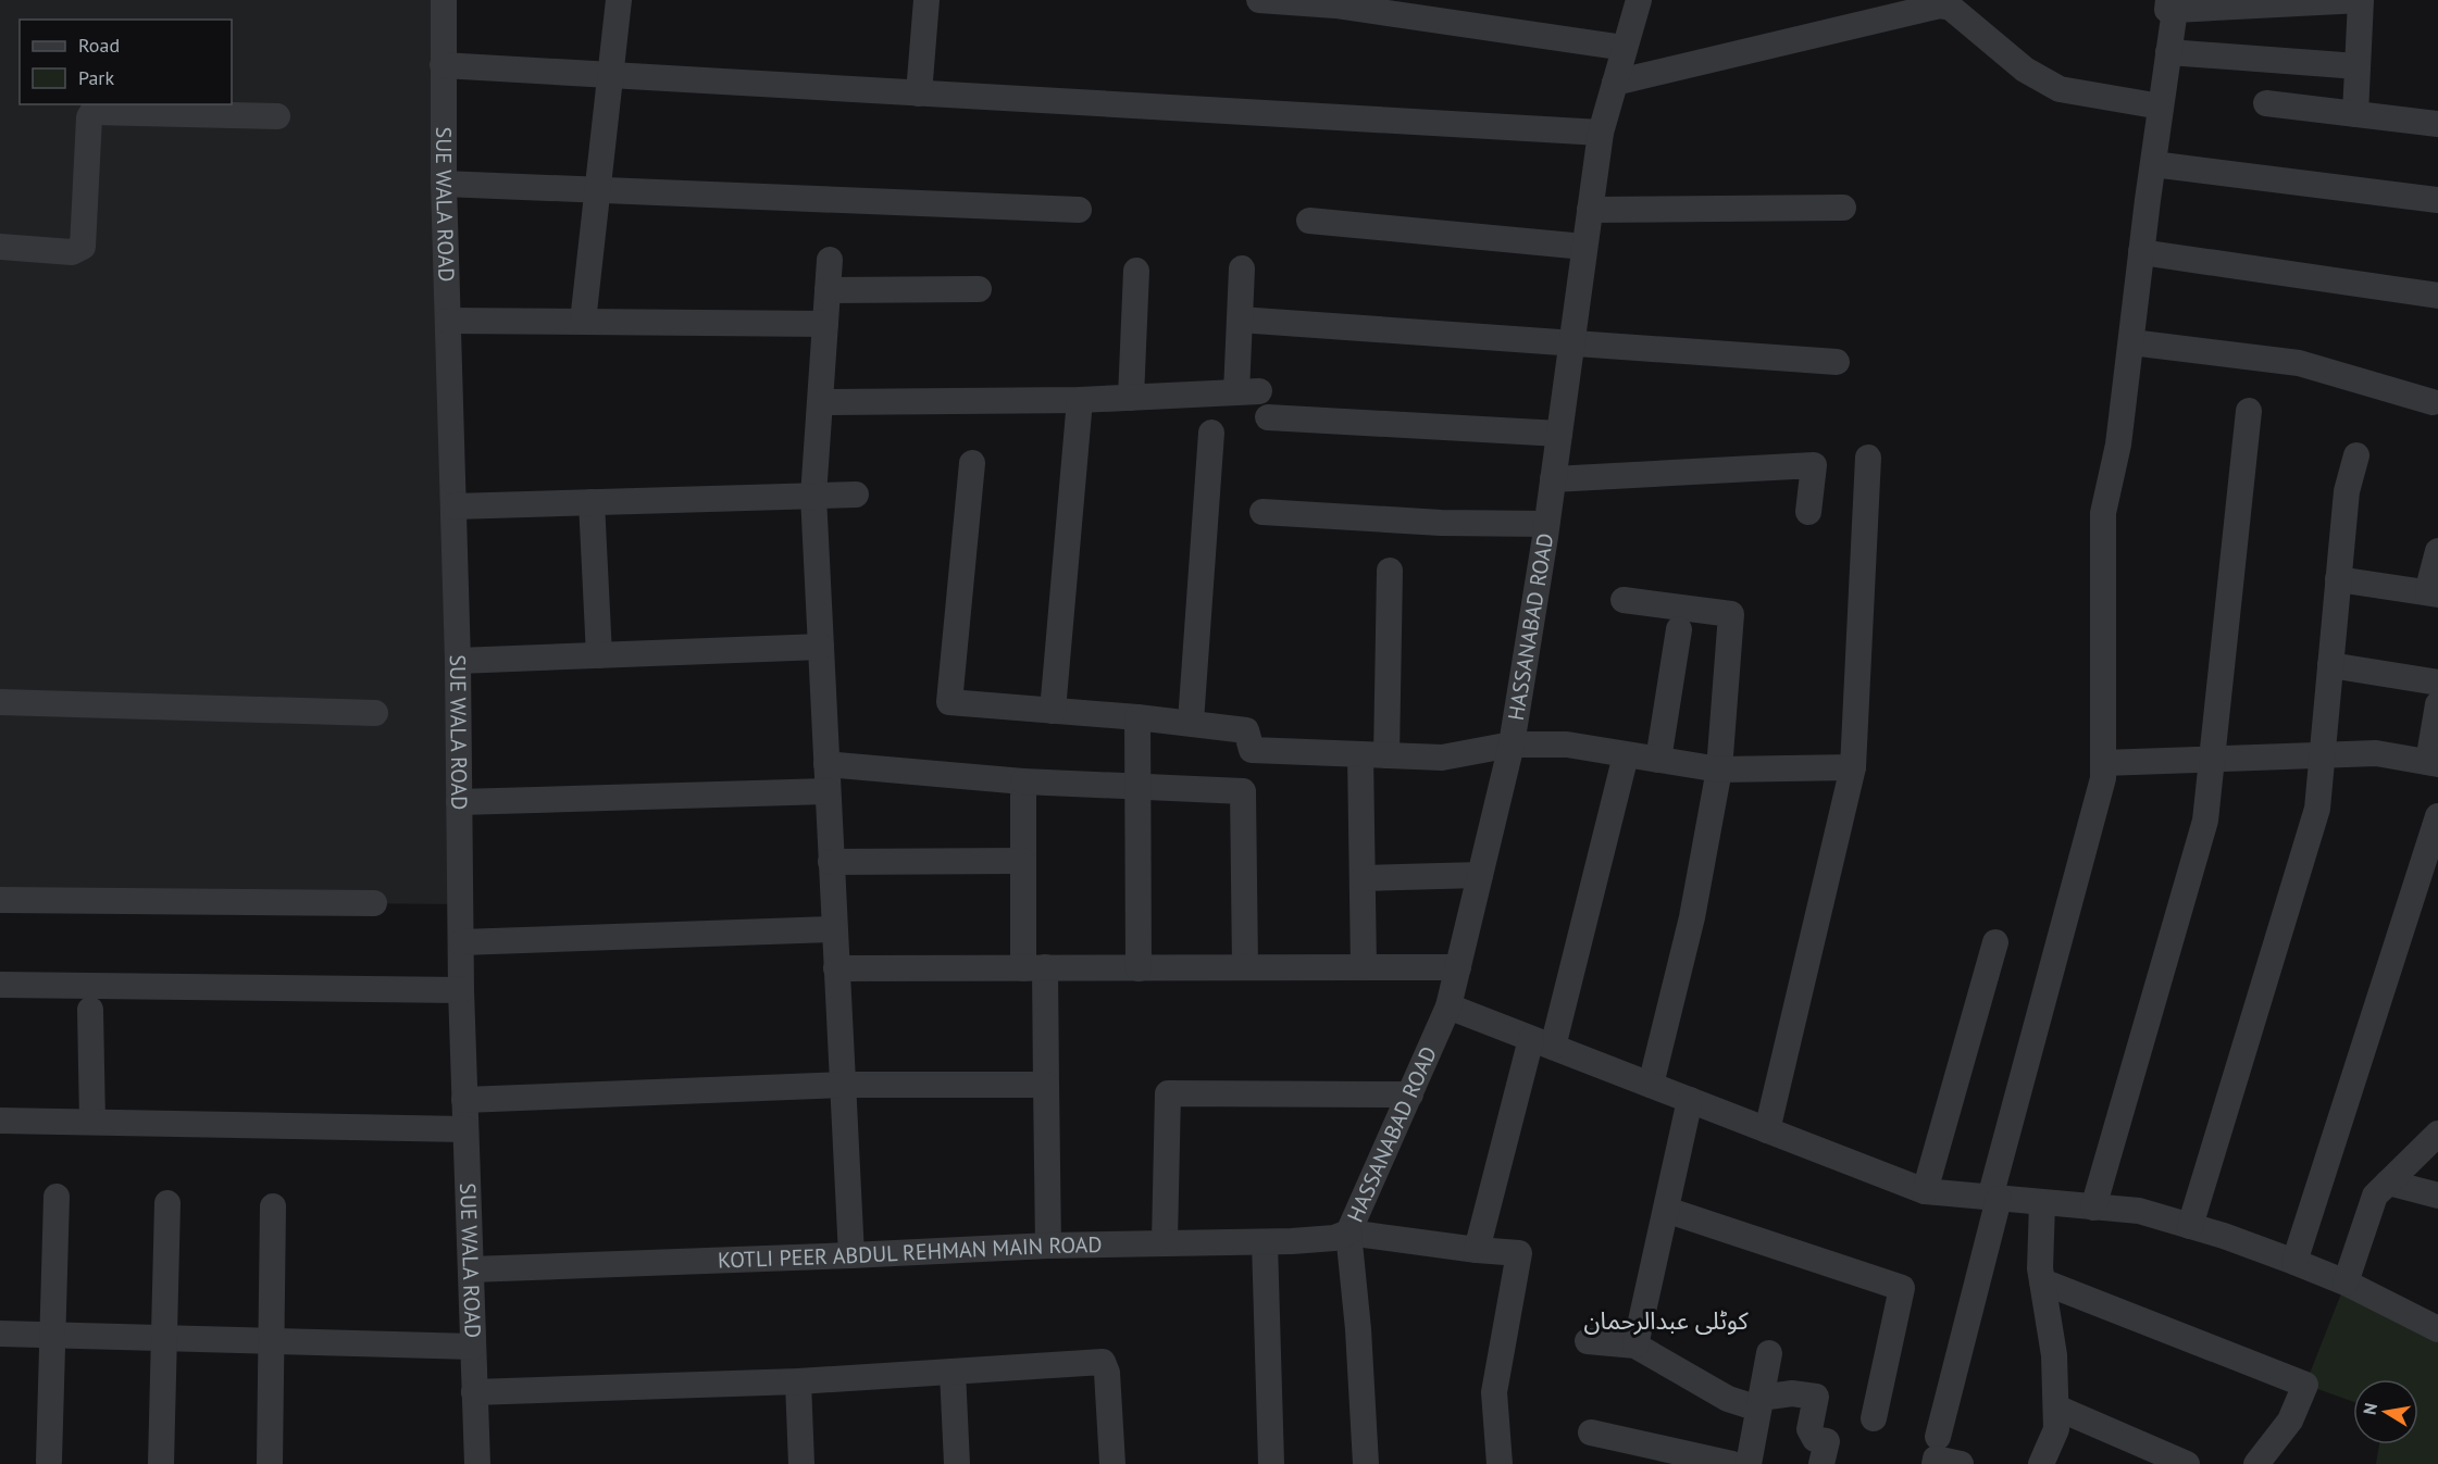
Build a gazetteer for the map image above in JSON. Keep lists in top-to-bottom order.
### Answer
{
  "streets": {
    "street": ["SUE WALA ROAD", "HASSANABAD ROAD", "KOTLI PEER ABDUL REHMAN MAIN ROAD"]
  },
  "crossings": [
    ["SUE WALA ROAD", "KOTLI PEER ABDUL REHMAN MAIN ROAD"],
    ["HASSANABAD ROAD", "KOTLI PEER ABDUL REHMAN MAIN ROAD"]
  ],
  "districts": ["کوٹلی عبدالرحمان"],
  "legend": ["Road", "Park"],
  "north": "left"
}
